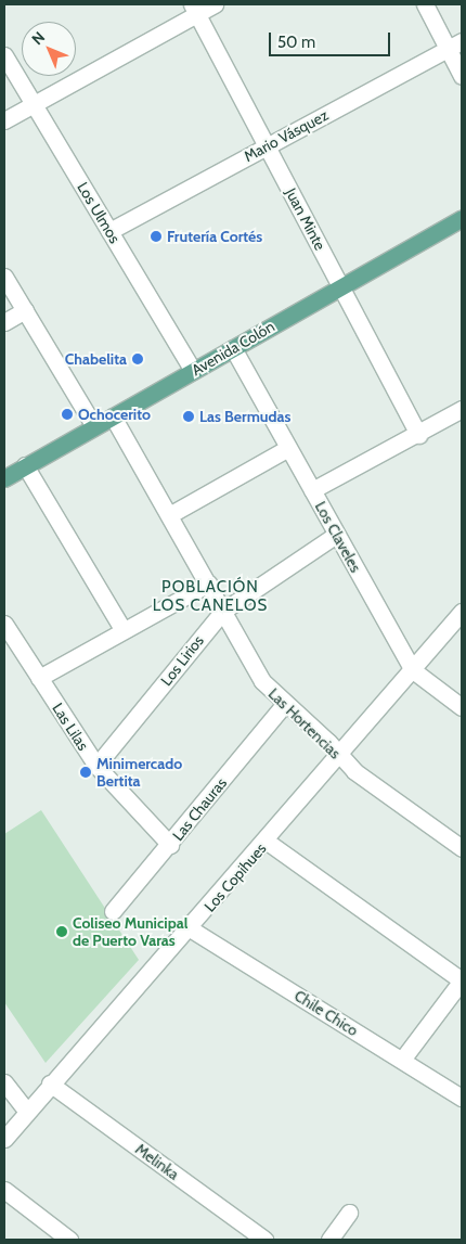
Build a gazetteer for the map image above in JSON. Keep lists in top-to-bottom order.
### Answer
{
  "streets": {
    "main road": ["Avenida Colón"],
    "street": [
      "Mario Vásquez",
      "Los Ulmos",
      "Juan Minte",
      "Los Claveles",
      "Los Lirios",
      "Las Hortencias",
      "Las Lilas",
      "Las Chauras",
      "Los Copihues",
      "Chile Chico",
      "Melinka"
    ]
  },
  "crossings": [
    ["Mario Vásquez", "Los Ulmos"],
    ["Mario Vásquez", "Juan Minte"],
    ["Los Ulmos", "Avenida Colón"],
    ["Juan Minte", "Avenida Colón"],
    ["Avenida Colón", "Los Claveles"],
    ["Avenida Colón", "Las Hortencias"],
    ["Los Claveles", "Los Lirios"],
    ["Los Claveles", "Los Copihues"],
    ["Los Lirios", "Las Hortencias"],
    ["Los Lirios", "Las Lilas"],
    ["Las Hortencias", "Las Chauras"],
    ["Las Hortencias", "Los Copihues"],
    ["Las Lilas", "Las Chauras"],
    ["Los Copihues", "Chile Chico"],
    ["Los Copihues", "Melinka"]
  ],
  "districts": ["POBLACIÓN LOS CANELOS"],
  "places": [
    "Frutería Cortés",
    "Chabelita",
    "Ochocerito",
    "Las Bermudas",
    "Minimercado Bertita",
    "Coliseo Municipal de Puerto Varas"
  ],
  "scale_bar": "50 m",
  "north": "top left"
}
